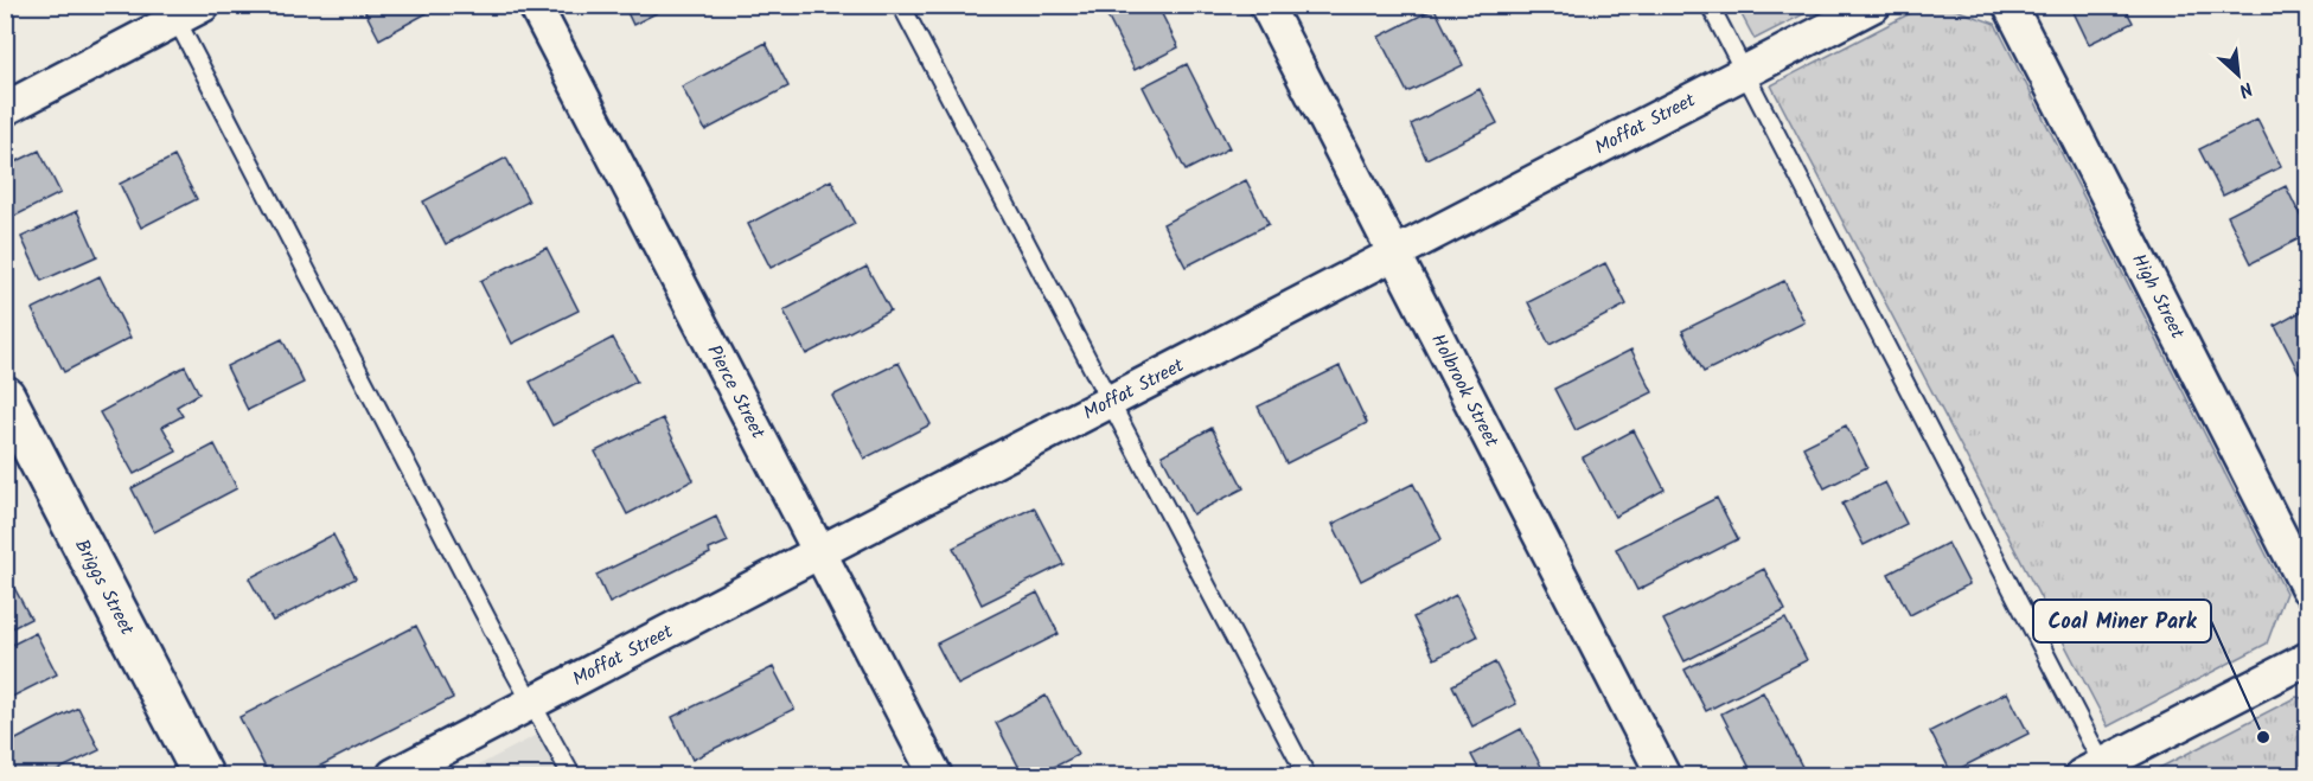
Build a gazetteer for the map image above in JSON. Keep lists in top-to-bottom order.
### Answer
{
  "streets": {
    "street": [
      "Moffat Street",
      "High Street",
      "Holbrook Street",
      "Pierce Street",
      "Briggs Street"
    ]
  },
  "crossings": [
    ["Moffat Street", "Holbrook Street"],
    ["Moffat Street", "Pierce Street"]
  ],
  "places": ["Coal Miner Park"],
  "north": "bottom right"
}
